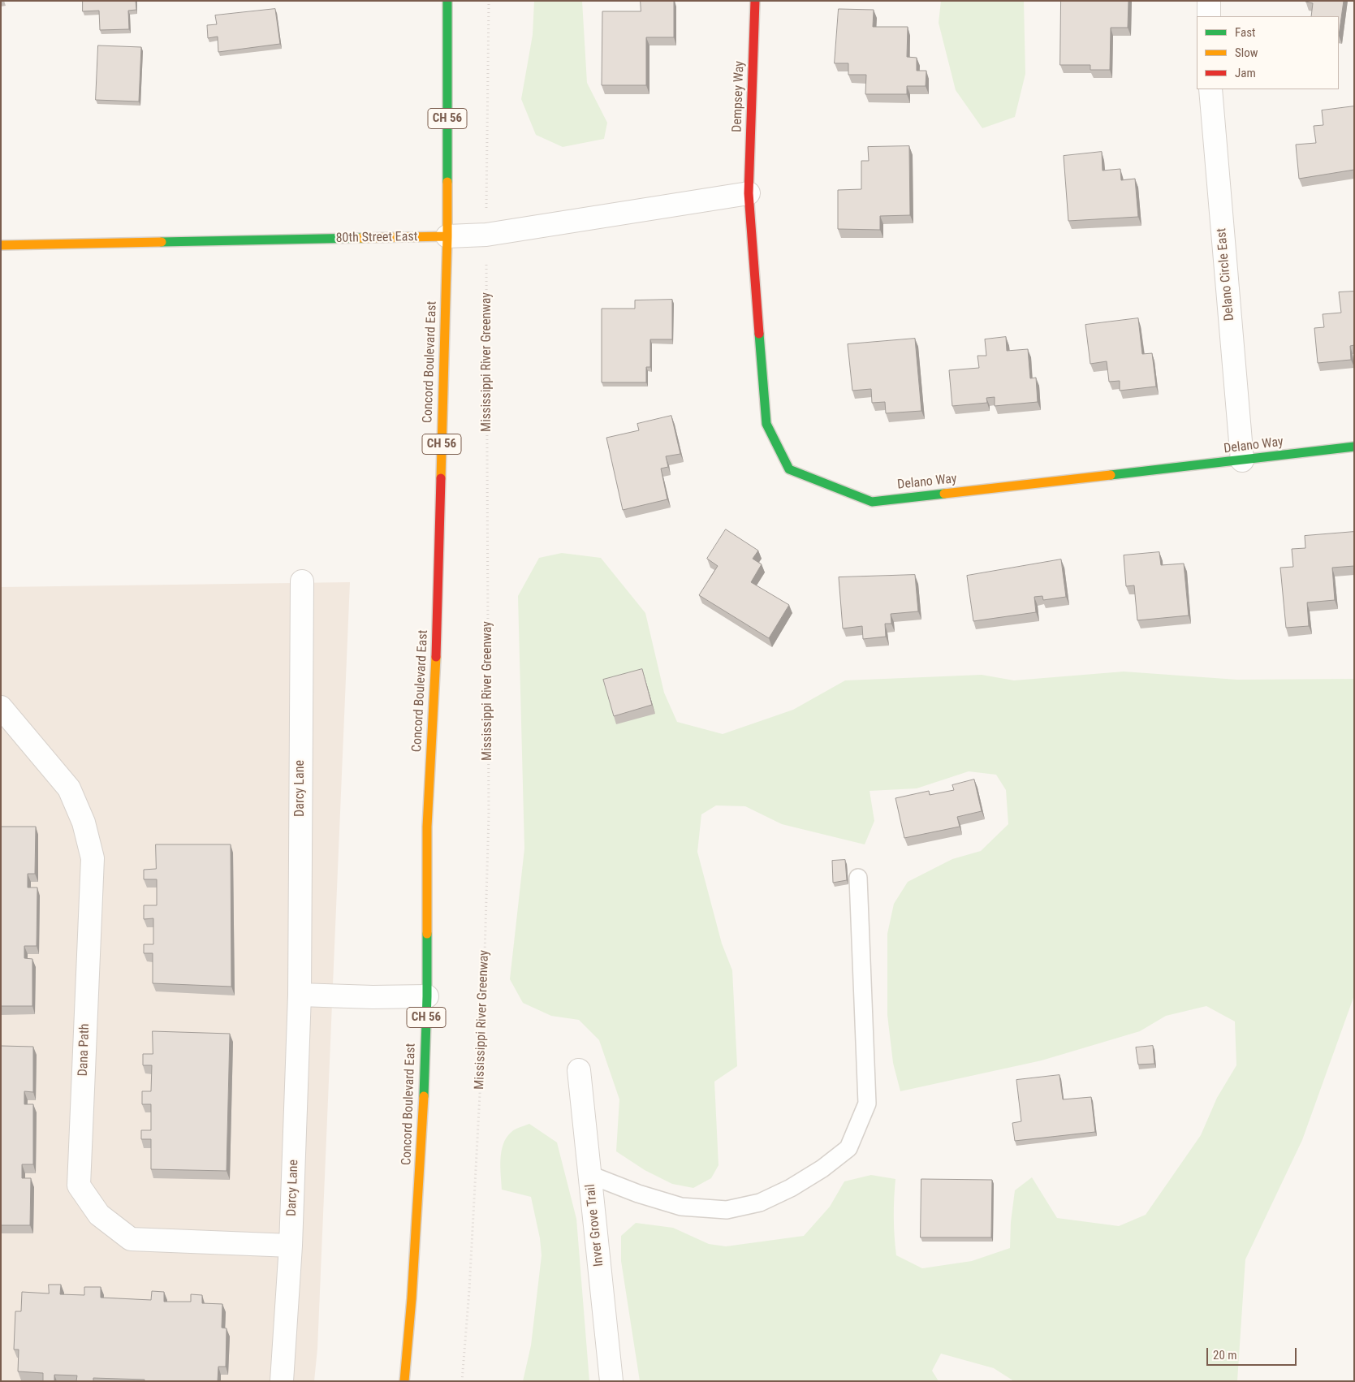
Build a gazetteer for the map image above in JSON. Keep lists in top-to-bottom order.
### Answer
{
  "streets": {
    "street": [
      "Dempsey Way",
      "CH 56",
      "80th Street East",
      "Delano Circle East",
      "Concord Boulevard East",
      "Delano Way",
      "Darcy Lane",
      "Dana Path",
      "Inver Grove Trail"
    ],
    "path": ["Mississippi River Greenway"]
  },
  "crossings": [
    ["Dempsey Way", "80th Street East"],
    ["Dempsey Way", "Delano Way"],
    ["80th Street East", "Concord Boulevard East"],
    ["80th Street East", "Mississippi River Greenway"],
    ["80th Street East", "Delano Way"],
    ["Delano Circle East", "Delano Way"],
    ["Darcy Lane", "Dana Path"]
  ],
  "legend": ["Fast", "Slow", "Jam"],
  "scale_bar": "20 m"
}
